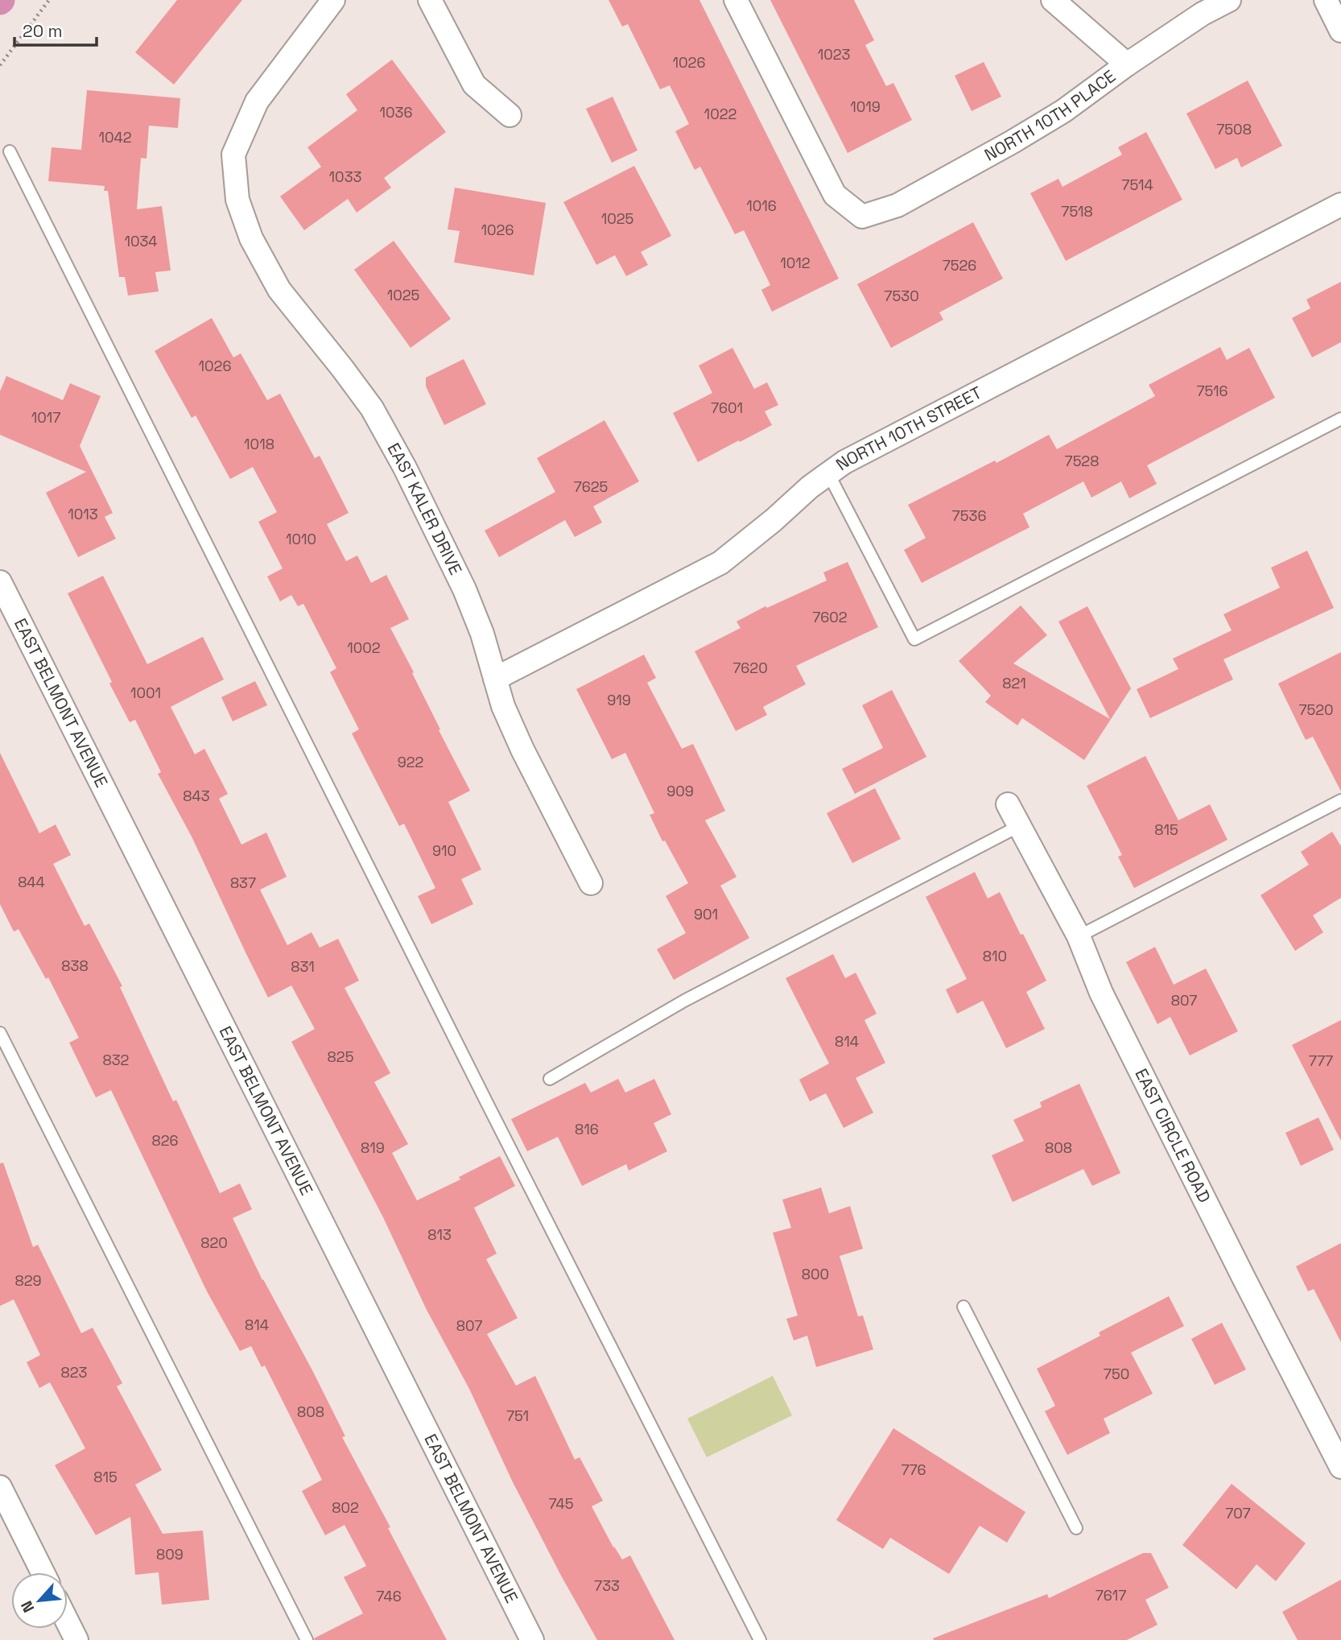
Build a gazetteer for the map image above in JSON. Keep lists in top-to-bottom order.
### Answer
{
  "streets": {
    "street": [
      "NORTH 10TH PLACE",
      "NORTH 10TH STREET",
      "EAST KALER DRIVE",
      "EAST BELMONT AVENUE",
      "EAST CIRCLE ROAD"
    ]
  },
  "crossings": [
    ["NORTH 10TH STREET", "EAST KALER DRIVE"]
  ],
  "house_numbers": [
    "1023",
    "1026",
    "1019",
    "1036",
    "1022",
    "7508",
    "1042",
    "1033",
    "7514",
    "1016",
    "7518",
    "1025",
    "1026",
    "1034",
    "1012",
    "7526",
    "1025",
    "7530",
    "1026",
    "7516",
    "7601",
    "1017",
    "1018",
    "7528",
    "7625",
    "1013",
    "7536",
    "1010",
    "7602",
    "1002",
    "7620",
    "821",
    "1001",
    "919",
    "7520",
    "922",
    "909",
    "843",
    "815",
    "910",
    "844",
    "837",
    "901",
    "810",
    "838",
    "831",
    "807",
    "814",
    "825",
    "832",
    "777",
    "816",
    "826",
    "819",
    "808",
    "813",
    "820",
    "800",
    "829",
    "814",
    "807",
    "823",
    "750",
    "808",
    "751",
    "776",
    "815",
    "745",
    "802",
    "707",
    "809",
    "733",
    "7617",
    "746"
  ],
  "scale_bar": "20 m",
  "north": "bottom left"
}
